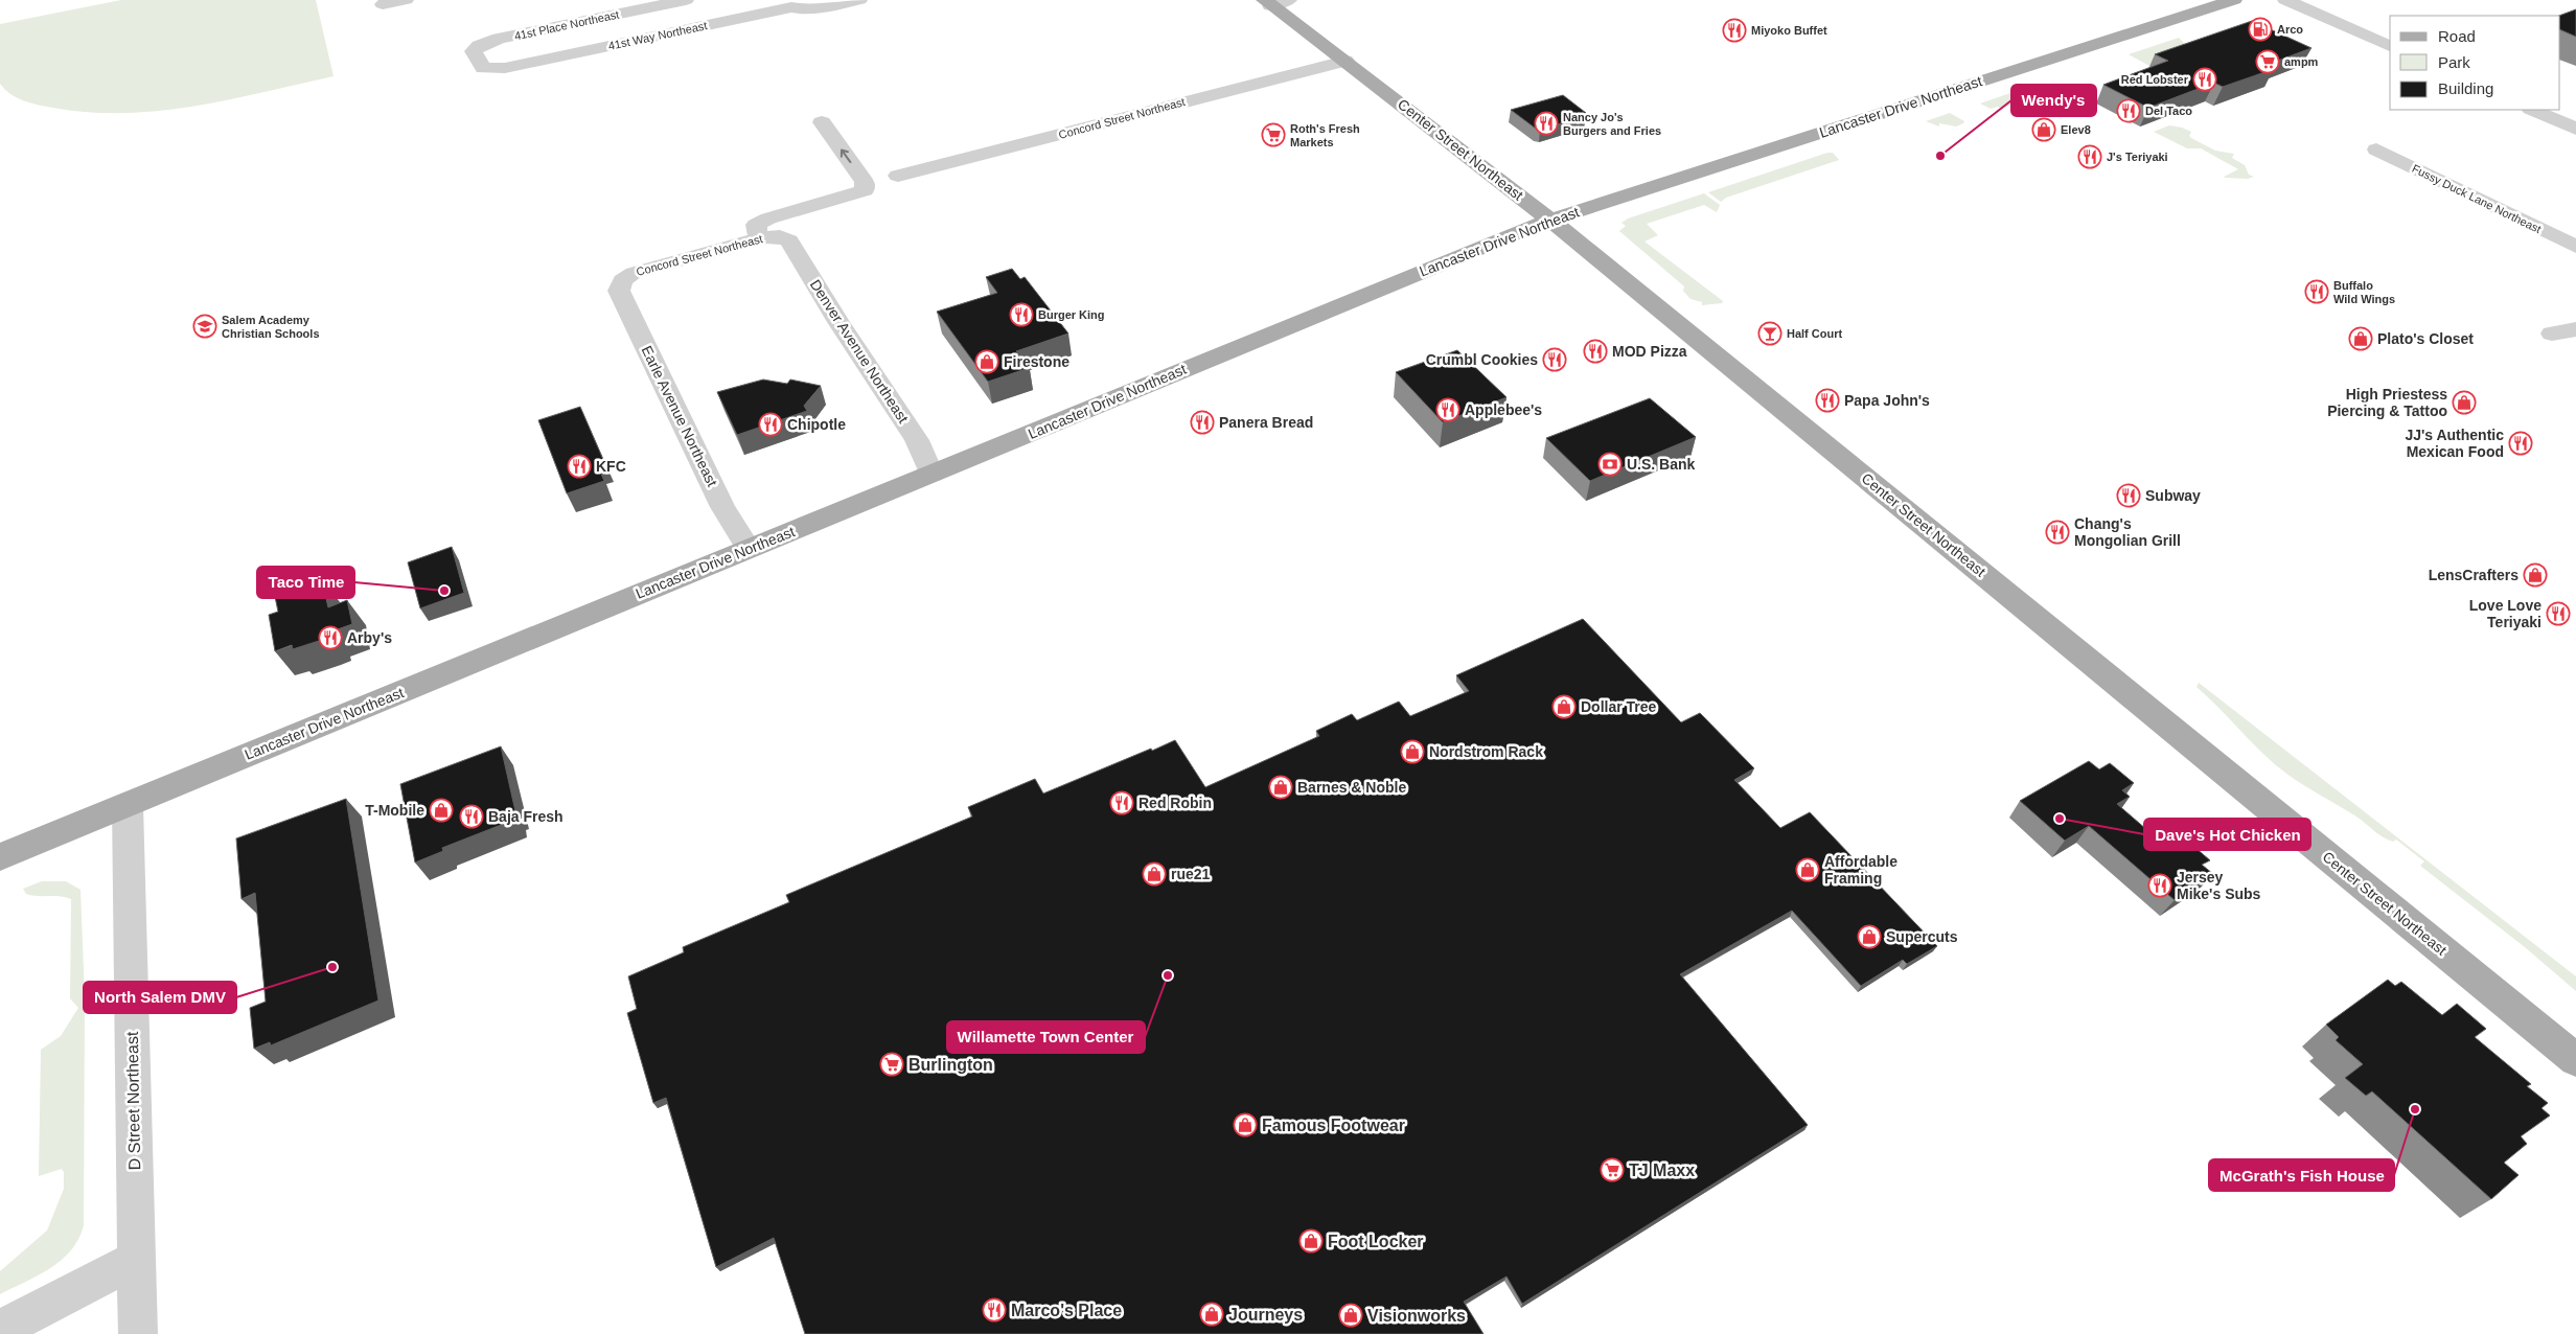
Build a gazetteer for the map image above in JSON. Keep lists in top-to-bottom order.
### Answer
{
  "streets": {
    "main road": ["Lancaster Drive Northeast", "Center Street Northeast"],
    "street": [
      "41st Place Northeast",
      "41st Way Northeast",
      "Concord Street Northeast",
      "Fussy Duck Lane Northeast",
      "Denver Avenue Northeast",
      "Earle Avenue Northeast",
      "D Street Northeast"
    ]
  },
  "crossings": [
    ["41st Place Northeast", "41st Way Northeast"],
    ["Lancaster Drive Northeast", "Center Street Northeast"],
    ["Lancaster Drive Northeast", "Denver Avenue Northeast"],
    ["Lancaster Drive Northeast", "Earle Avenue Northeast"],
    ["Lancaster Drive Northeast", "D Street Northeast"],
    ["Concord Street Northeast", "Center Street Northeast"],
    ["Concord Street Northeast", "Denver Avenue Northeast"],
    ["Concord Street Northeast", "Earle Avenue Northeast"]
  ],
  "places": {
    "fuel station": ["Arco"],
    "restaurant": [
      "Miyoko Buffet",
      "Red Lobster",
      "Del Taco",
      "Nancy Jo's Burgers and Fries",
      "J's Teriyaki",
      "Buffalo Wild Wings",
      "Burger King",
      "MOD Pizza",
      "Crumbl Cookies",
      "Papa John's",
      "Applebee's",
      "Panera Bread",
      "Chipotle",
      "JJ's Authentic Mexican Food",
      "KFC",
      "Subway",
      "Chang's Mongolian Grill",
      "Love Love Teriyaki",
      "Arby's",
      "Red Robin",
      "Baja Fresh",
      "Jersey Mike's Subs",
      "Marco's Place"
    ],
    "supermarket": [
      "ampm",
      "Roth's Fresh Markets",
      "Burlington",
      "TJ Maxx"
    ],
    "shop": [
      "Elev8",
      "Plato's Closet",
      "Firestone",
      "High Priestess Piercing & Tattoo",
      "LensCrafters",
      "Dollar Tree",
      "Nordstrom Rack",
      "Barnes & Noble",
      "T-Mobile",
      "Affordable Framing",
      "rue21",
      "Supercuts",
      "Famous Footwear",
      "Foot Locker",
      "Journeys",
      "Visionworks"
    ],
    "other": [
      "Wendy's",
      "Taco Time",
      "Dave's Hot Chicken",
      "North Salem DMV",
      "Willamette Town Center",
      "McGrath's Fish House"
    ],
    "school or university": ["Salem Academy Christian Schools"],
    "bar": ["Half Court"],
    "bank": ["U.S. Bank"]
  },
  "legend": ["Road", "Park", "Building"]
}
